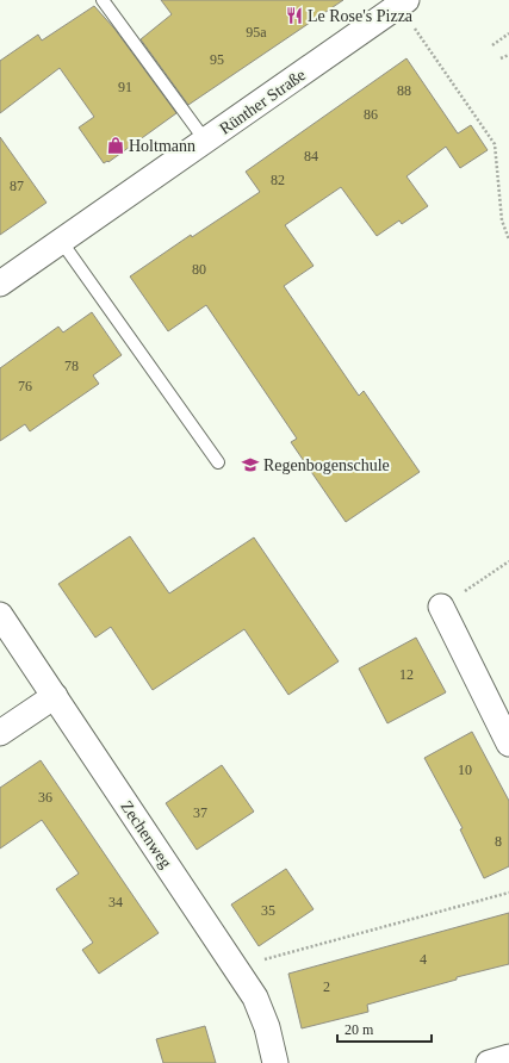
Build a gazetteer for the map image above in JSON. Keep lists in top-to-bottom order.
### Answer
{
  "streets": {
    "street": ["Rünther Straße", "Zechenweg"]
  },
  "places": {
    "restaurant": ["Le Rose's Pizza"],
    "shop": ["Holtmann"],
    "school or university": ["Regenbogenschule"]
  },
  "house_numbers": [
    "95a",
    "95",
    "91",
    "88",
    "86",
    "84",
    "82",
    "87",
    "80",
    "78",
    "76",
    "12",
    "10",
    "36",
    "37",
    "8",
    "34",
    "35",
    "4",
    "2"
  ],
  "scale_bar": "20 m"
}
